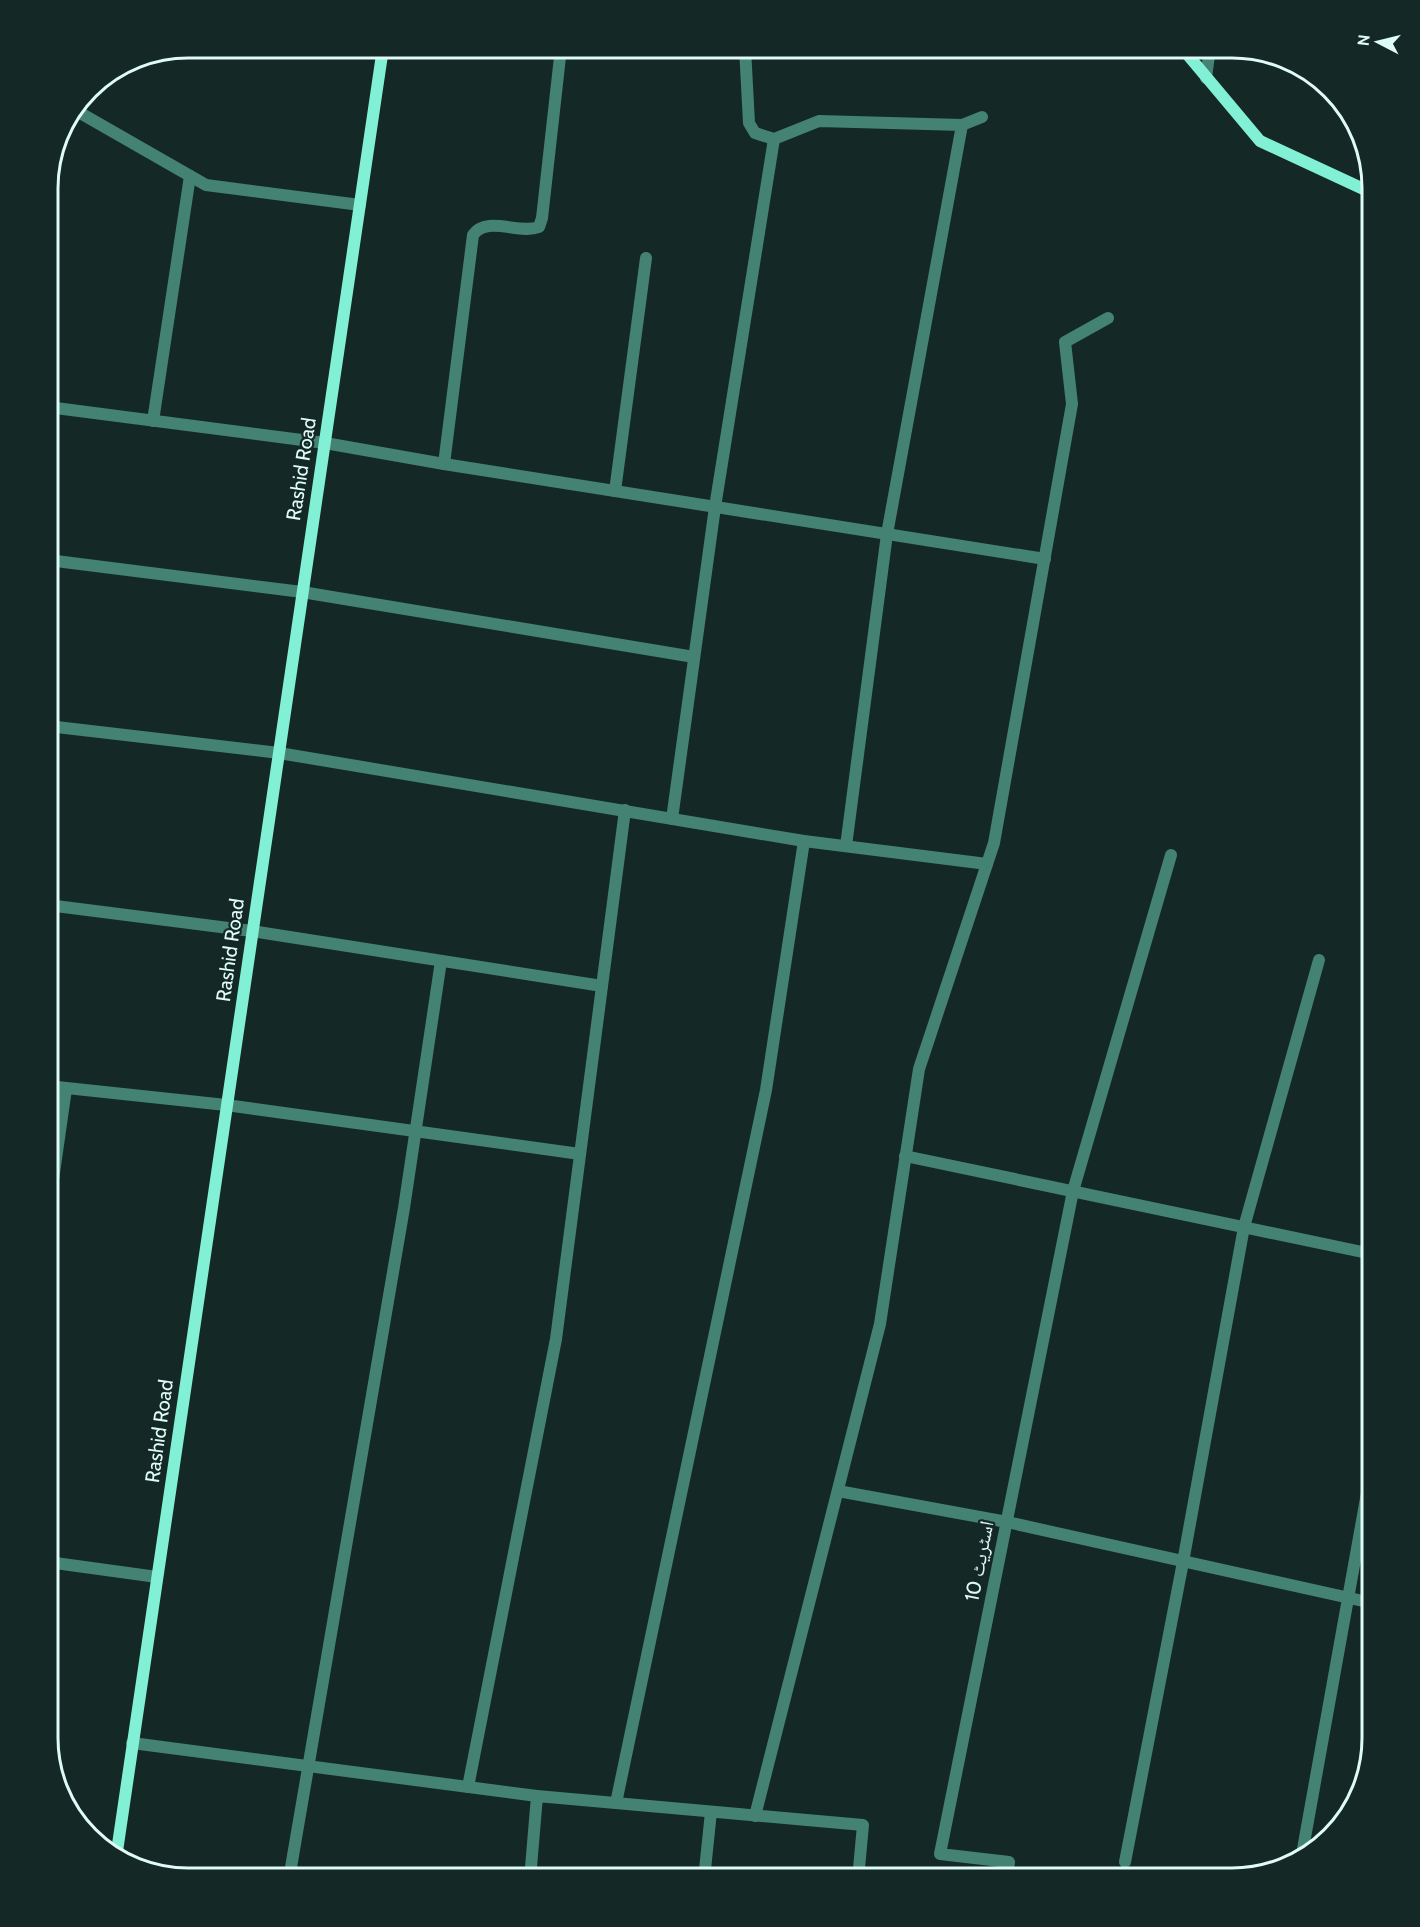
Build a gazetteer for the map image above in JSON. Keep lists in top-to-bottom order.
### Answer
{
  "streets": {
    "main road": ["Rashid Road"],
    "street": ["اسٹریٹ 10"]
  },
  "north": "left"
}
